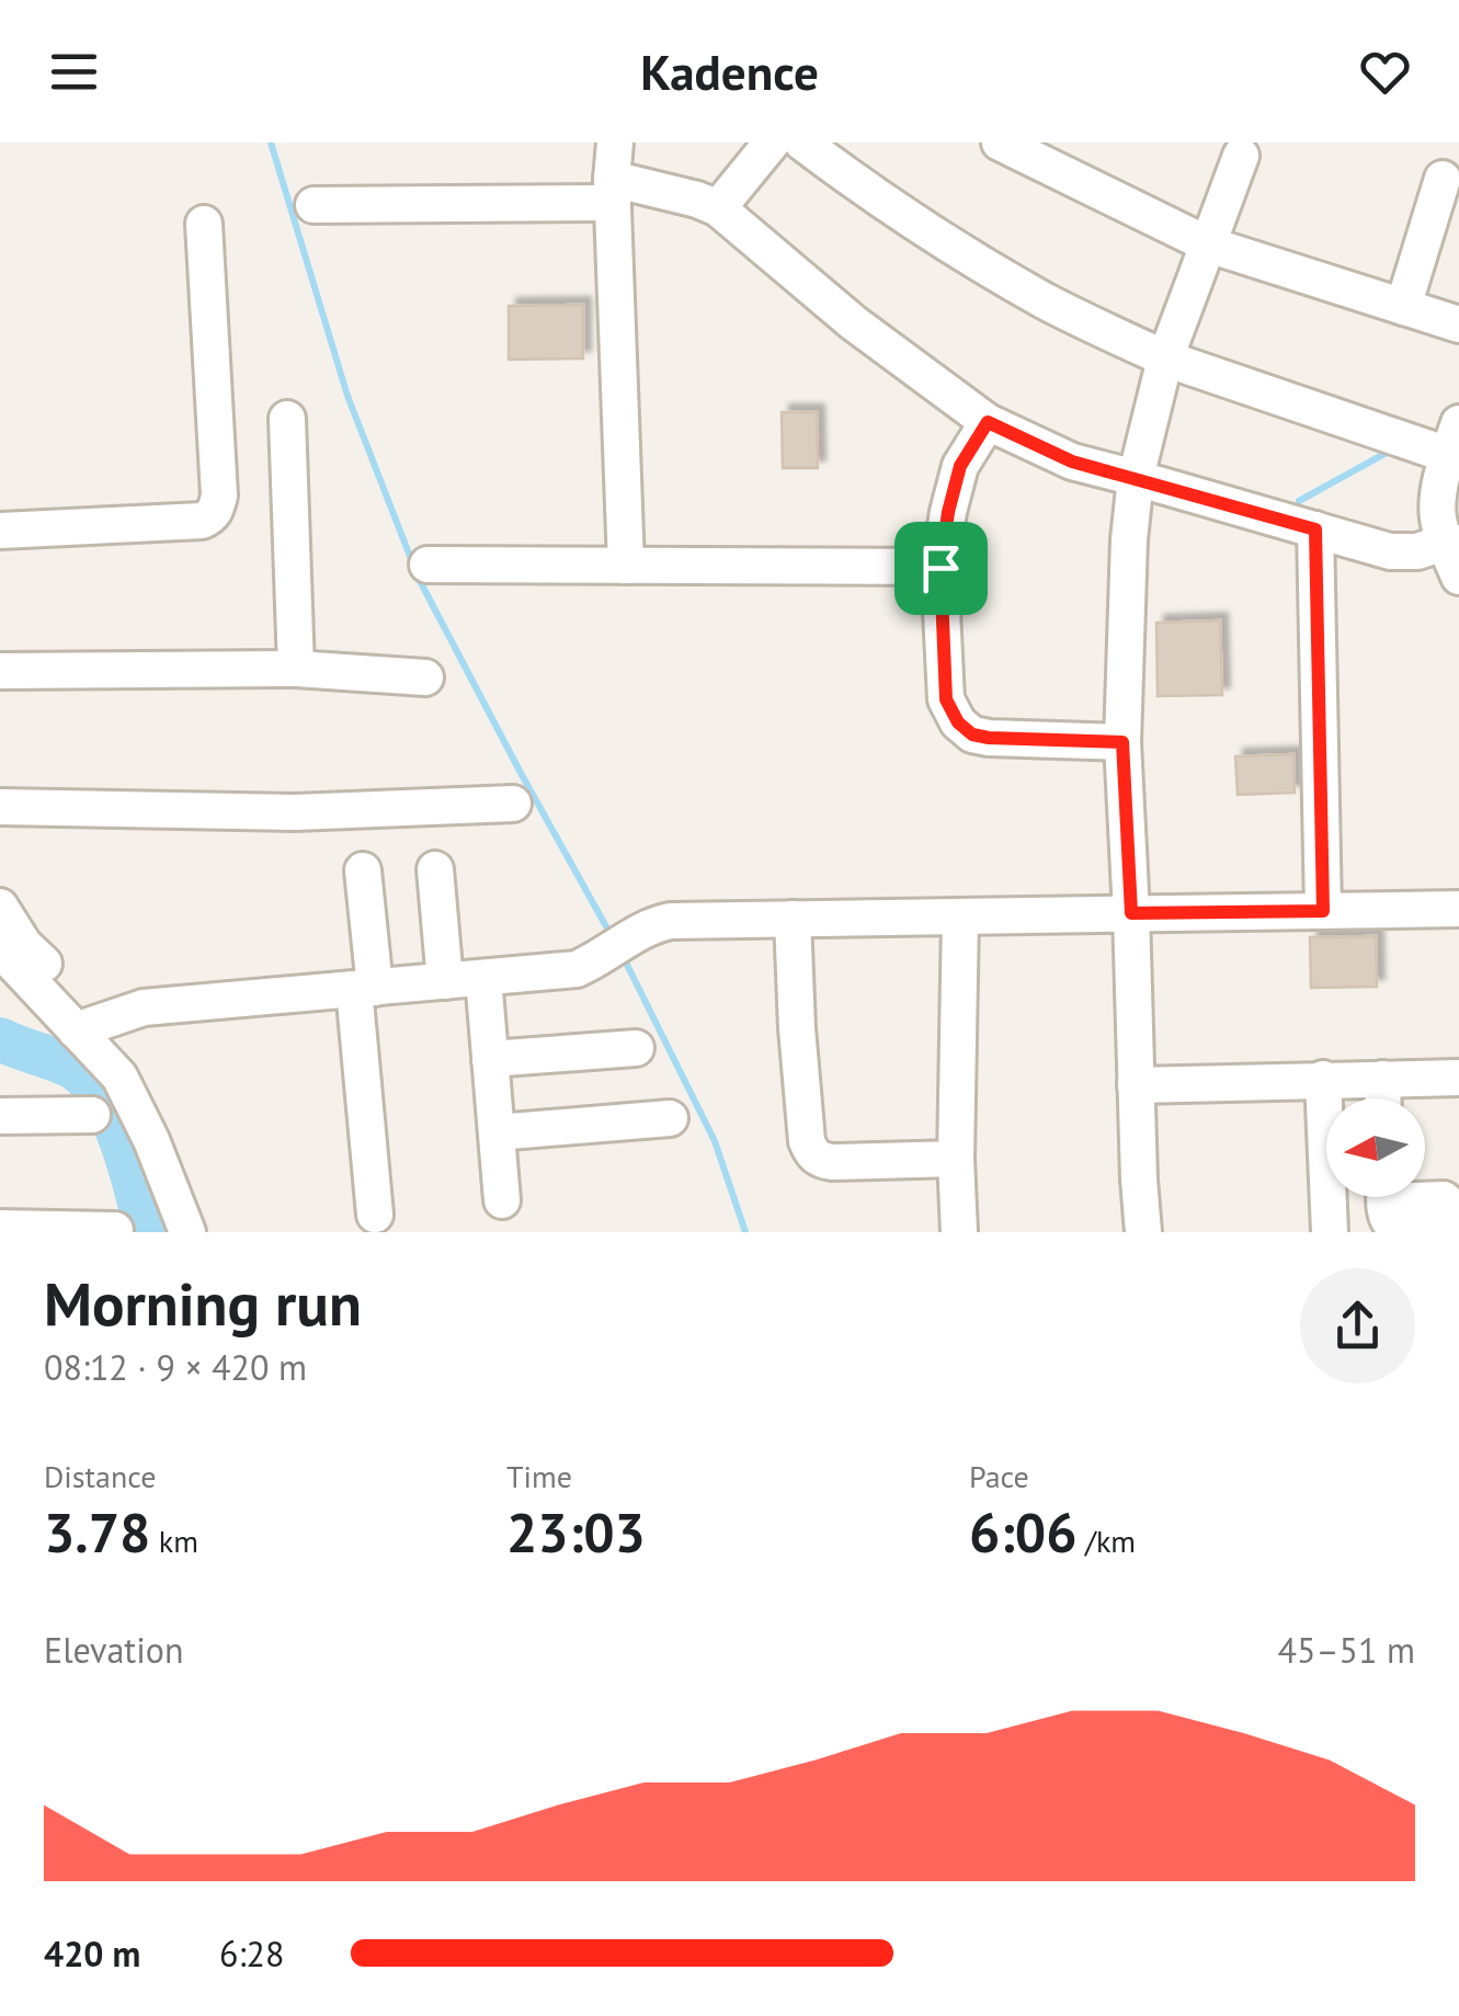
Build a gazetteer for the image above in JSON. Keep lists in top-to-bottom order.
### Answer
{
  "north": "left",
  "page": {
    "header": "Kadence",
    "heading": ["Morning run", "08:12 · 9 × 420 m"],
    "stats": [
      ["Distance", "3.78 km"],
      ["Time", "23:03"],
      ["Pace", "6:06 /km"]
    ],
    "chart": ["Elevation", "45–51 m"],
    "list": [
      {
        "name": "420 m",
        "note": "6:28"
      }
    ]
  }
}
